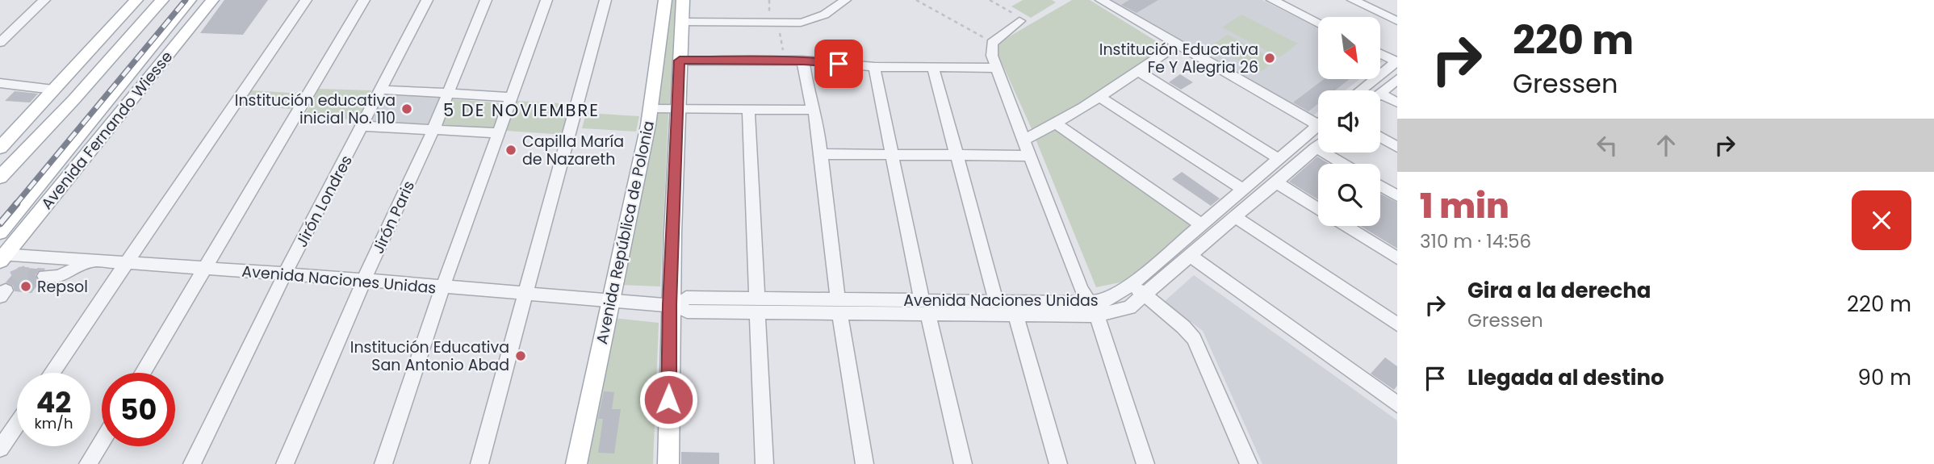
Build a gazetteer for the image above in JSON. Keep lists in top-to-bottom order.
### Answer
{
  "streets": {
    "main road": ["Avenida Fernando Wiesse", "Avenida República de Polonia"],
    "street": ["Jirón Londres", "Jirón Paris", "Avenida Naciones Unidas"]
  },
  "crossings": [
    ["Avenida Fernando Wiesse", "Avenida Naciones Unidas"],
    ["Jirón Londres", "Avenida Naciones Unidas"],
    ["Jirón Paris", "Avenida Naciones Unidas"],
    ["Avenida República de Polonia", "Avenida Naciones Unidas"]
  ],
  "districts": ["5 DE NOVIEMBRE"],
  "places": [
    "Institución Educativa Fe Y Alegria 26",
    "Institución educativa inicial No. 110",
    "Capilla María de Nazareth",
    "Repsol",
    "Institución Educativa San Antonio Abad"
  ],
  "north": "bottom right",
  "page": {
    "turn": ["220 m", "Gressen"],
    "heading": ["1 min", "310 m · 14:56"],
    "list": [
      {
        "name": "Gira a la derecha",
        "note": "Gressen",
        "value": "220 m"
      },
      {
        "name": "Llegada al destino",
        "value": "90 m"
      }
    ],
    "speed": "42 km/h",
    "limit": "50"
  }
}
